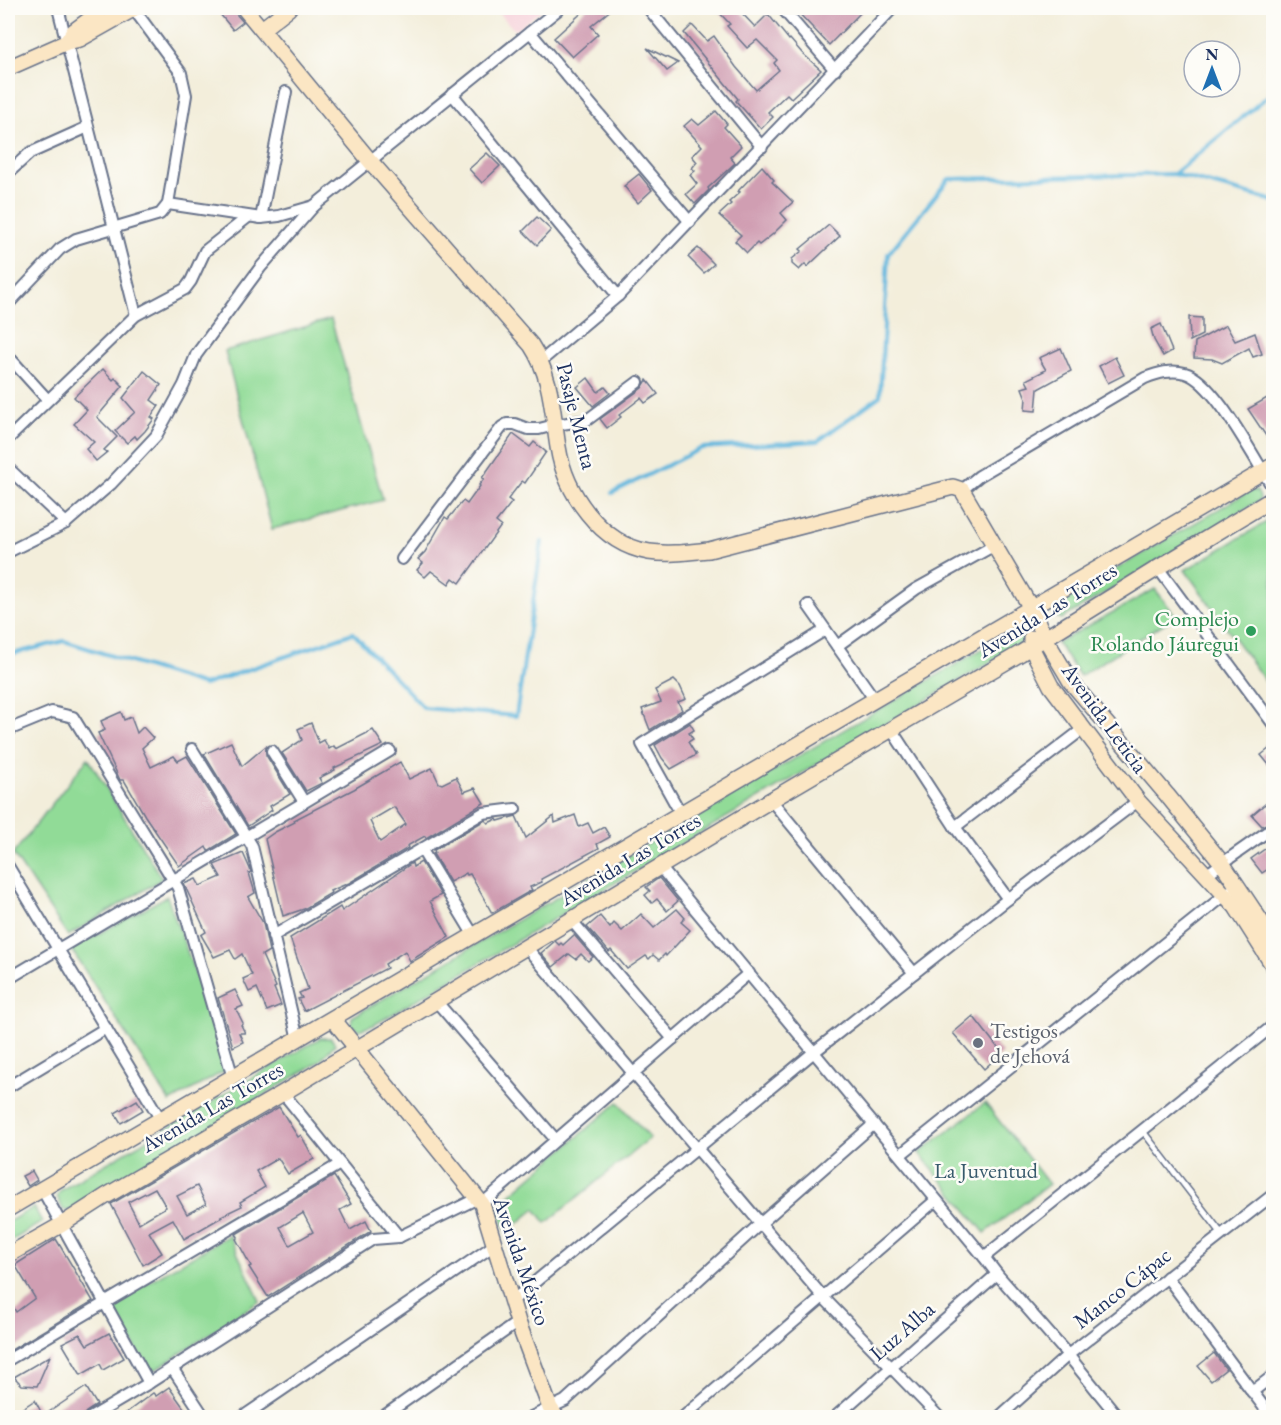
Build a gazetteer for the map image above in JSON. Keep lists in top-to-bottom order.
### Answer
{
  "streets": {
    "street": [
      "Pasaje Menta",
      "Avenida Las Torres",
      "Avenida Leticia",
      "Avenida México",
      "Manco Cápac",
      "Luz Alba"
    ]
  },
  "crossings": [
    ["Avenida Las Torres", "Avenida Leticia"],
    ["Avenida Las Torres", "Avenida México"]
  ],
  "parks": ["La Juventud"],
  "places": ["Complejo Rolando Jáuregui", "Testigos de Jehová"],
  "north": "top"
}
